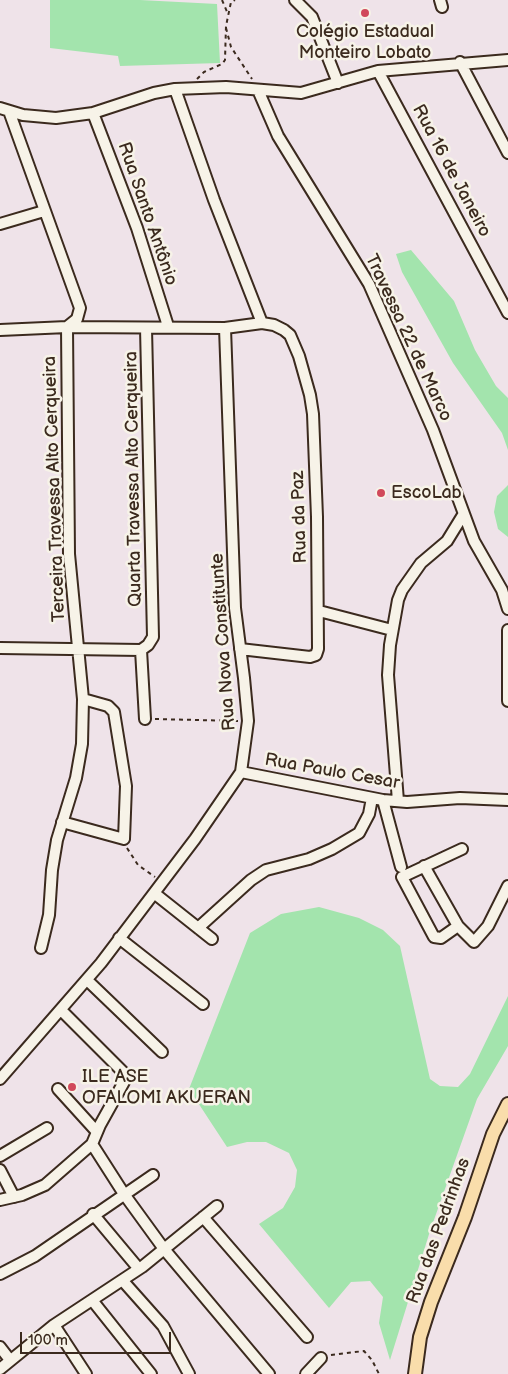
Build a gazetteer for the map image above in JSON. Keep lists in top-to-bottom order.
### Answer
{
  "streets": {
    "main road": ["Rua das Pedrinhas"],
    "street": [
      "Rua 16 de Janeiro",
      "Rua Santo Antônio",
      "Travessa 22 de Marco",
      "Quarta Travessa Alto Cerqueira",
      "Terceira Travessa Alto Cerqueira",
      "Rua da Paz",
      "Rua Nova Constitunte",
      "Rua Paulo Cesar"
    ]
  },
  "crossings": [
    ["Rua da Paz", "Rua Nova Constitunte"],
    ["Rua Nova Constitunte", "Rua Paulo Cesar"]
  ],
  "places": ["Colégio Estadual Monteiro Lobato", "EscoLab", "ILE ASE OFALOMI AKUERAN"],
  "scale_bar": "100 m"
}
